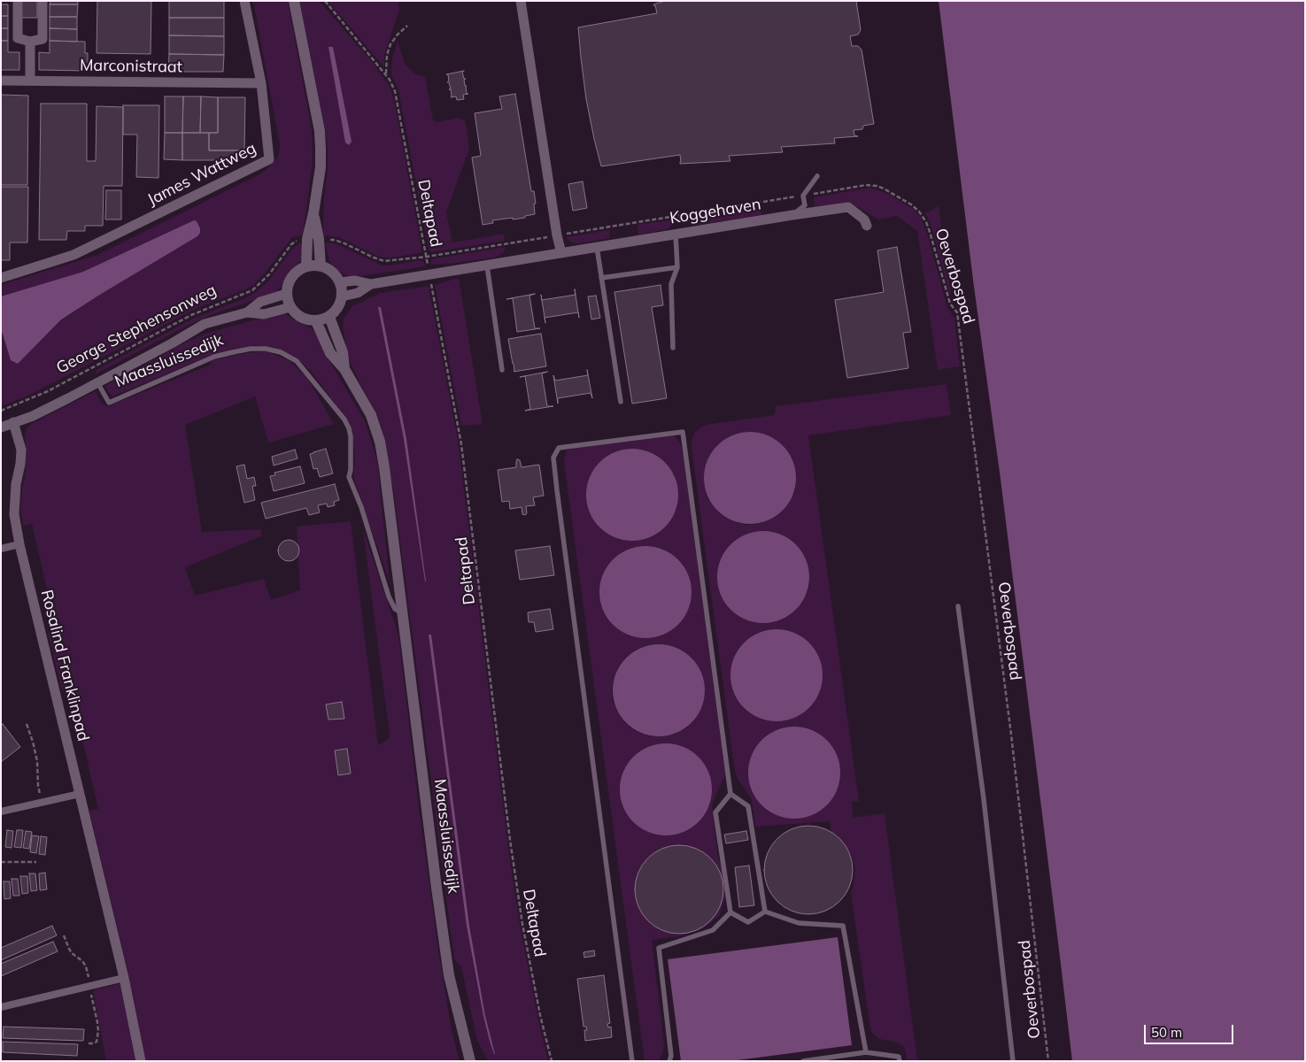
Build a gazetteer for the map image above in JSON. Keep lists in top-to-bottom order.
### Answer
{
  "streets": {
    "street": [
      "Marconistraat",
      "James Wattweg",
      "Koggehaven",
      "George Stephensonweg",
      "Maassluissedijk",
      "Rosalind Franklinpad"
    ],
    "path": ["Deltapad", "Oeverbospad"]
  },
  "crossings": [
    ["Marconistraat", "James Wattweg"],
    ["Koggehaven", "Deltapad"],
    ["Koggehaven", "George Stephensonweg"],
    ["Koggehaven", "Maassluissedijk"],
    ["George Stephensonweg", "Maassluissedijk"],
    ["George Stephensonweg", "Rosalind Franklinpad"]
  ],
  "scale_bar": "50 m"
}
